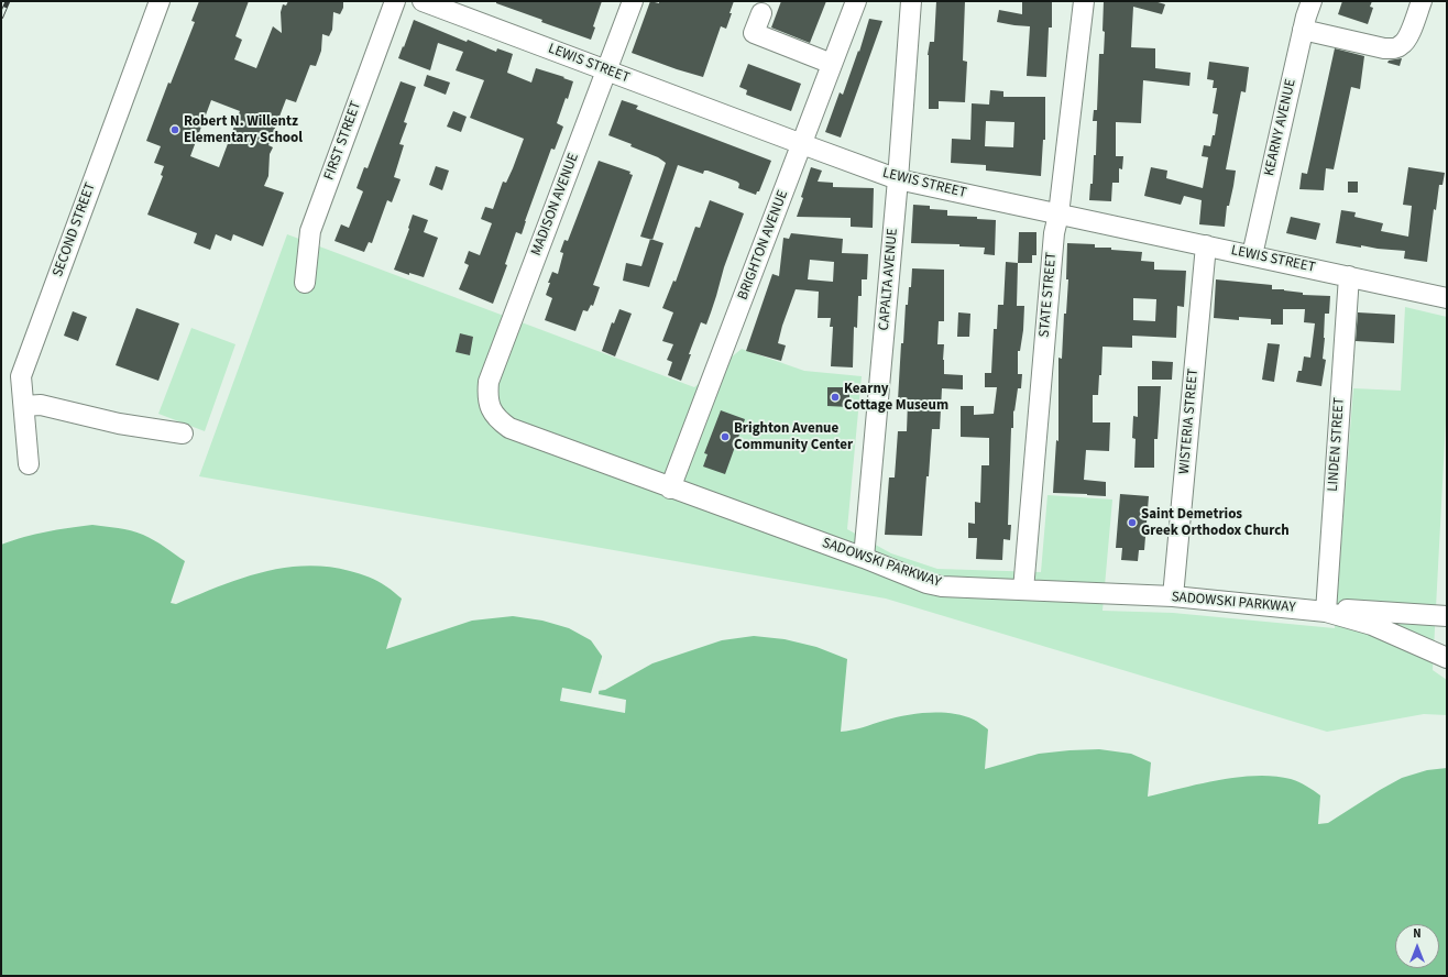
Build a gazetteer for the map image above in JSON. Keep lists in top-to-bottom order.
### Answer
{
  "streets": {
    "street": [
      "LEWIS STREET",
      "KEARNY AVENUE",
      "FIRST STREET",
      "MADISON AVENUE",
      "SECOND STREET",
      "BRIGHTON AVENUE",
      "CAPALTA AVENUE",
      "STATE STREET",
      "WISTERIA STREET",
      "LINDEN STREET",
      "SADOWSKI PARKWAY"
    ]
  },
  "crossings": [
    ["LEWIS STREET", "KEARNY AVENUE"],
    ["LEWIS STREET", "MADISON AVENUE"],
    ["LEWIS STREET", "BRIGHTON AVENUE"],
    ["LEWIS STREET", "CAPALTA AVENUE"],
    ["LEWIS STREET", "STATE STREET"],
    ["LEWIS STREET", "WISTERIA STREET"],
    ["LEWIS STREET", "LINDEN STREET"],
    ["MADISON AVENUE", "SADOWSKI PARKWAY"],
    ["BRIGHTON AVENUE", "SADOWSKI PARKWAY"],
    ["CAPALTA AVENUE", "SADOWSKI PARKWAY"],
    ["STATE STREET", "SADOWSKI PARKWAY"],
    ["WISTERIA STREET", "SADOWSKI PARKWAY"],
    ["LINDEN STREET", "SADOWSKI PARKWAY"]
  ],
  "places": [
    "Robert N. Willentz Elementary School",
    "Kearny Cottage Museum",
    "Brighton Avenue Community Center",
    "Saint Demetrios Greek Orthodox Church"
  ],
  "north": "top"
}
